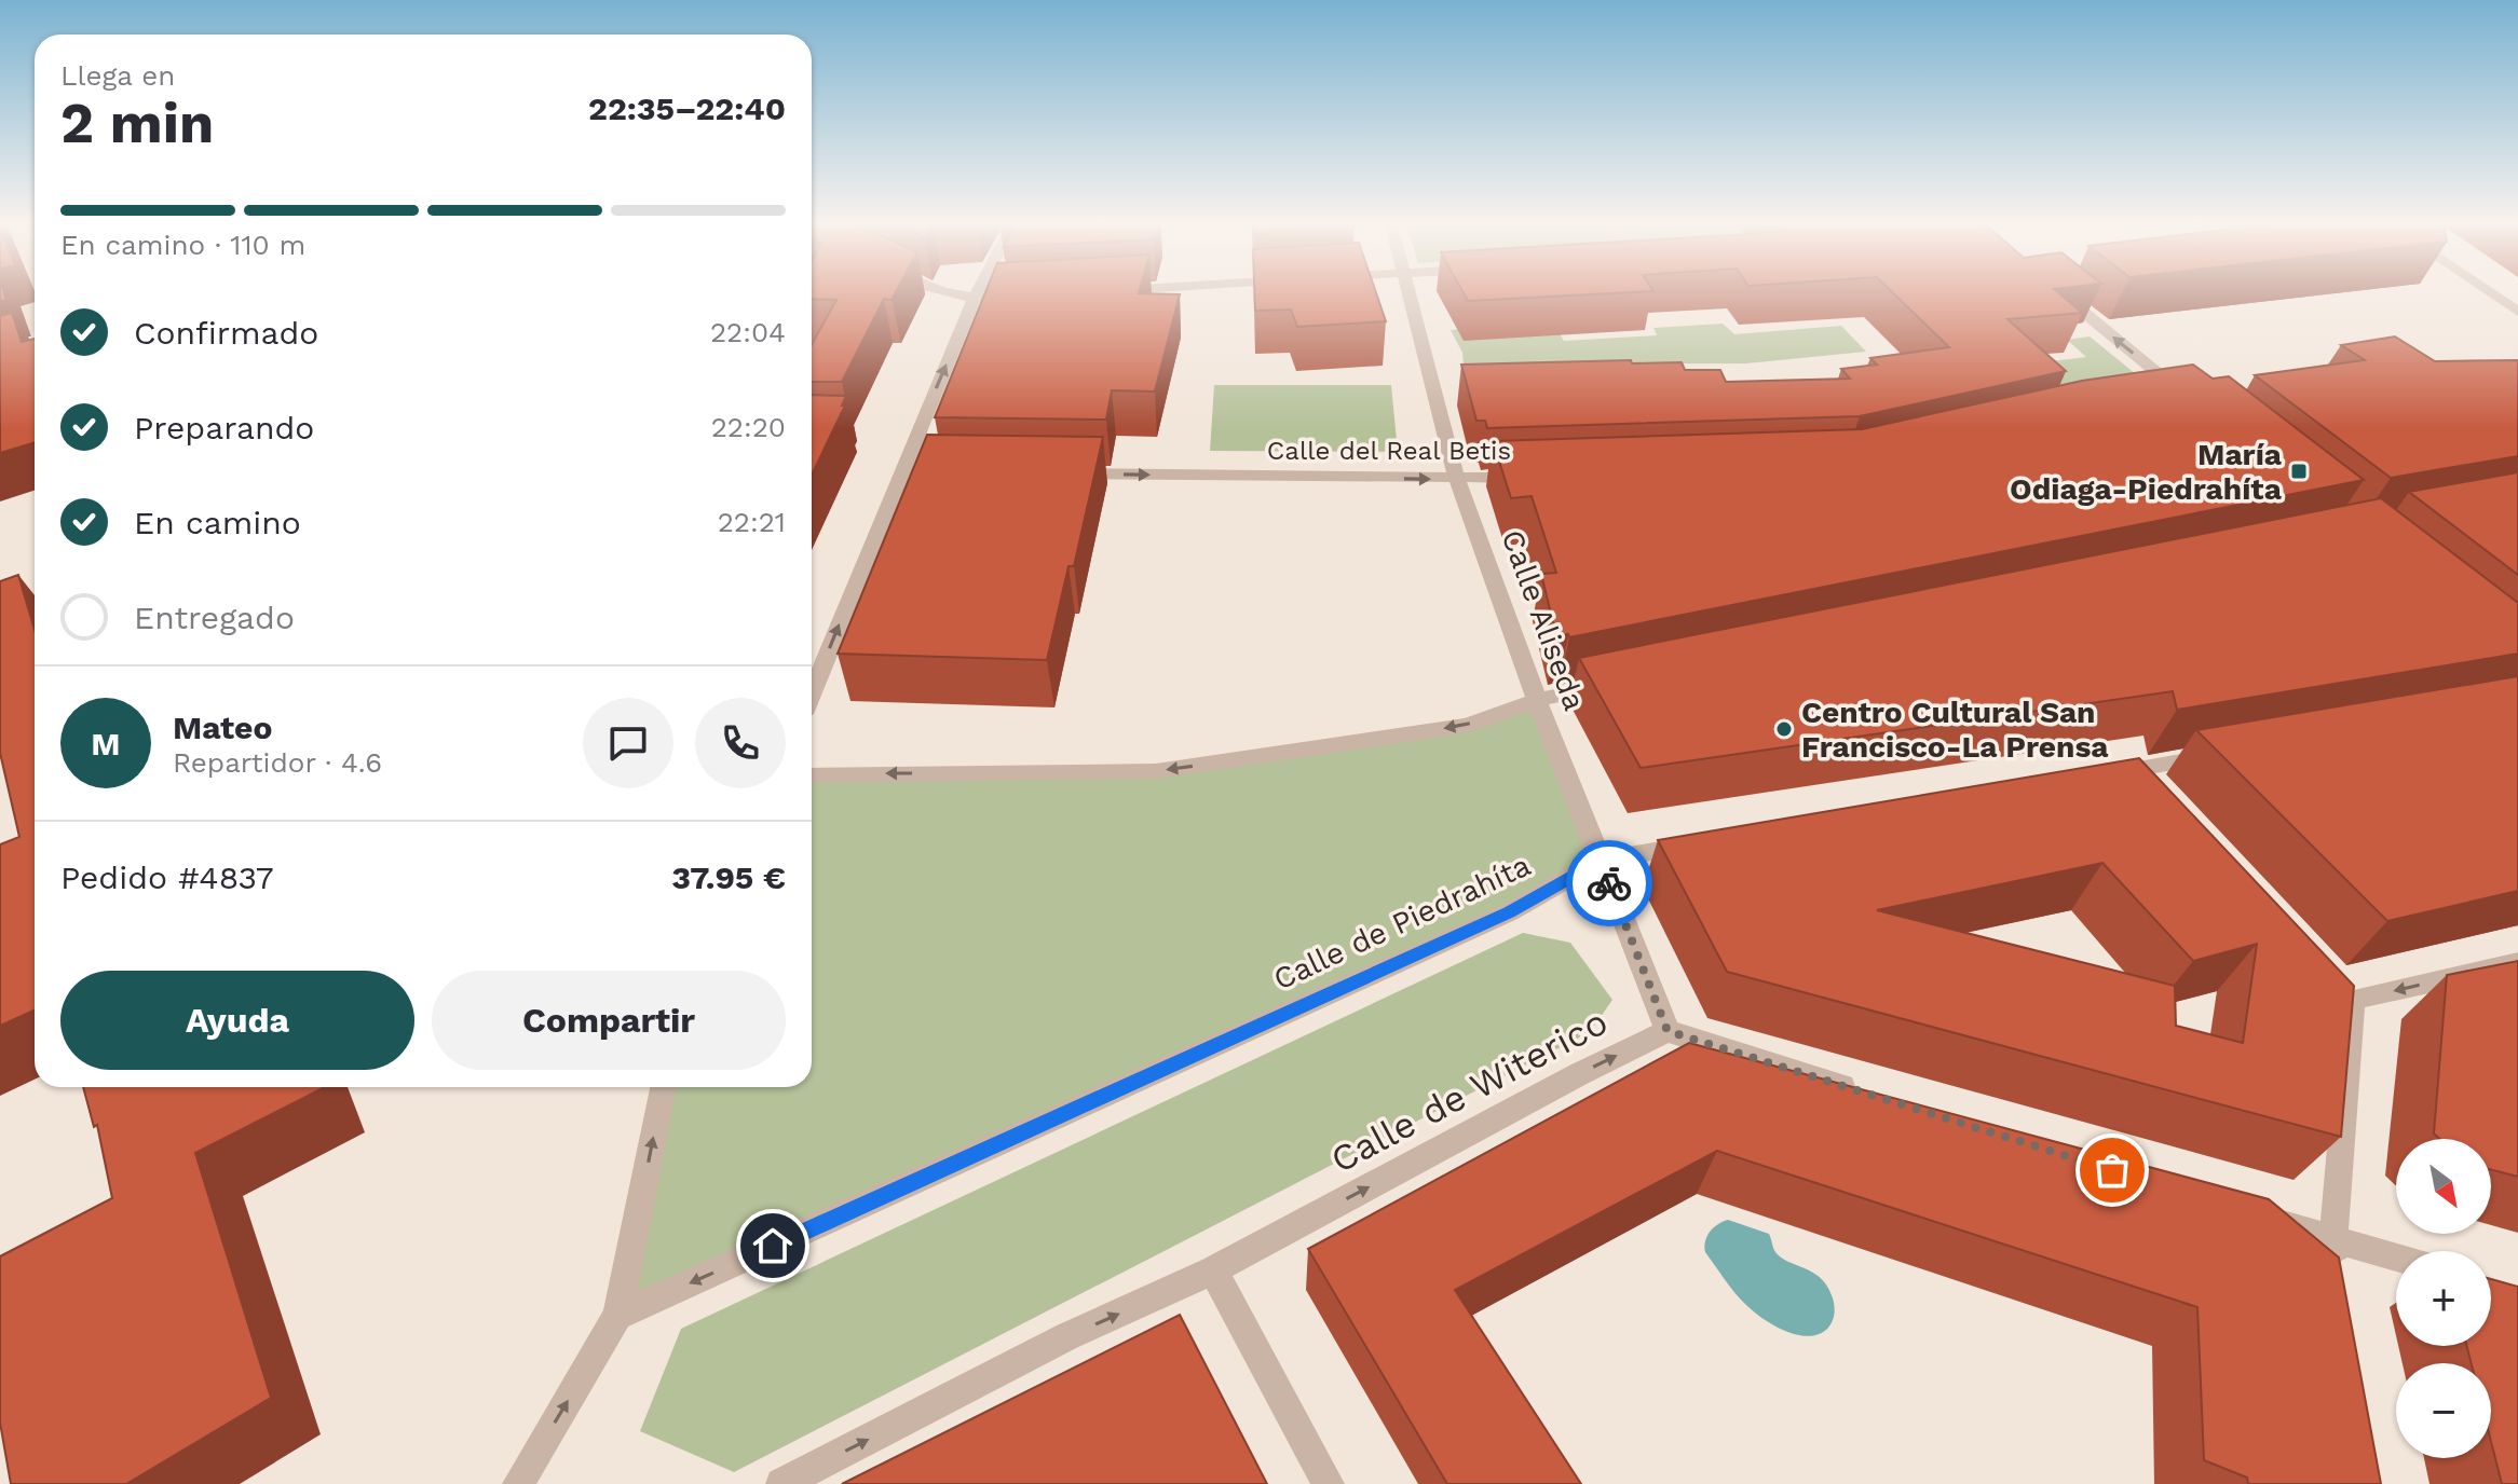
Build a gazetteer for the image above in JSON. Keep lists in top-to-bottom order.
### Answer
{
  "streets": {
    "street": [
      "Calle del Real Betis",
      "Calle Aliseda",
      "Calle de Piedrahíta",
      "Calle de Witerico"
    ]
  },
  "crossings": [
    ["Calle del Real Betis", "Calle Aliseda"],
    ["Calle Aliseda", "Calle de Piedrahíta"],
    ["Calle Aliseda", "Calle de Witerico"]
  ],
  "one_way": ["Calle del Real Betis", "Calle de Piedrahíta", "Calle de Witerico"],
  "places": {
    "transit": ["María Odiaga-Piedrahíta"],
    "other": ["Centro Cultural San Francisco-La Prensa"]
  },
  "north": "bottom right",
  "page": {
    "heading": ["2 min", "Llega en", "22:35–22:40"],
    "panel": [
      "Mateo",
      "Repartidor · 4.6",
      "Pedido #4837",
      "37.95 €"
    ],
    "bar": "En camino · 110 m",
    "list": [
      ["Confirmado", "22:04"],
      ["Preparando", "22:20"],
      ["En camino", "22:21"],
      "Entregado"
    ],
    "round": "M",
    "buttons": ["Ayuda", "Compartir"],
    "map_buttons": ["+", "−"]
  }
}
